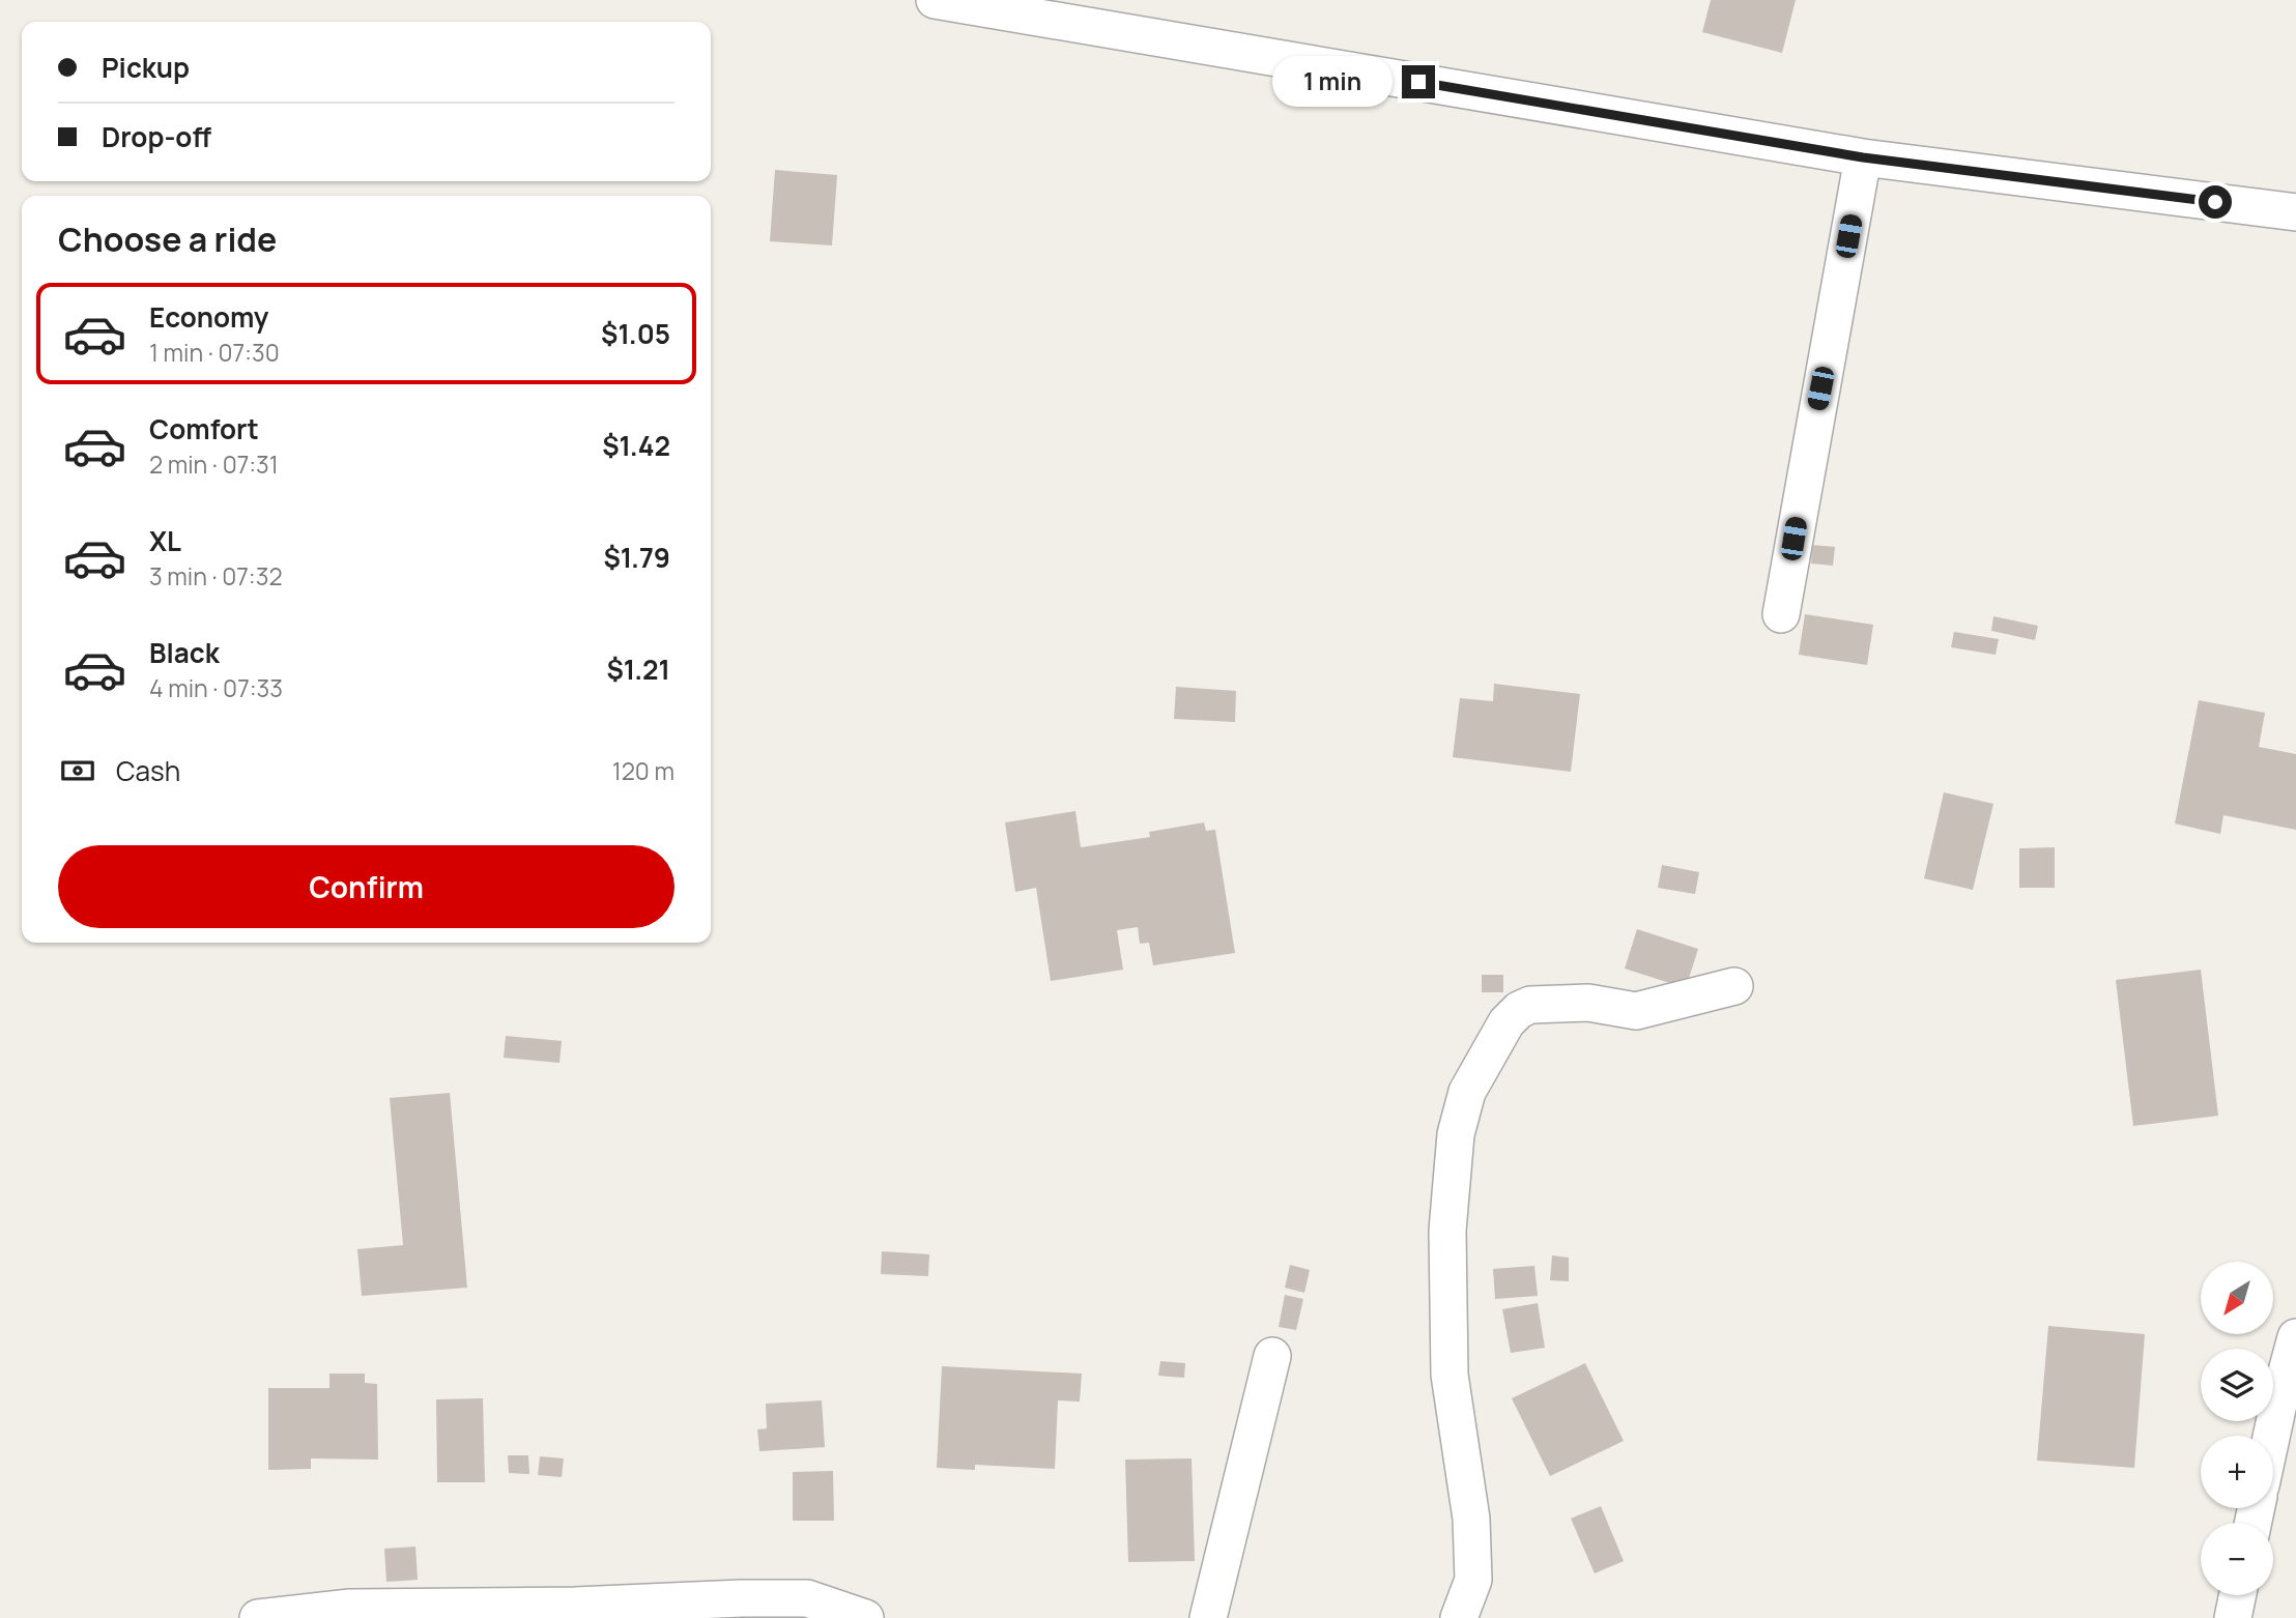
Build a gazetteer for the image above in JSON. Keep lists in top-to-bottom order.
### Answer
{
  "north": "bottom left",
  "page": {
    "banner": ["Pickup", "Drop-off"],
    "bubble": "1 min",
    "heading": "Choose a ride",
    "list": [
      {
        "name": "Economy",
        "note": "1 min · 07:30",
        "value": "$1.05"
      },
      {
        "name": "Comfort",
        "note": "2 min · 07:31",
        "value": "$1.42"
      },
      {
        "name": "XL",
        "note": "3 min · 07:32",
        "value": "$1.79"
      },
      {
        "name": "Black",
        "note": "4 min · 07:33",
        "value": "$1.21"
      }
    ],
    "pay": ["Cash", "120 m"],
    "buttons": "Confirm",
    "map_buttons": ["+", "−"]
  }
}
